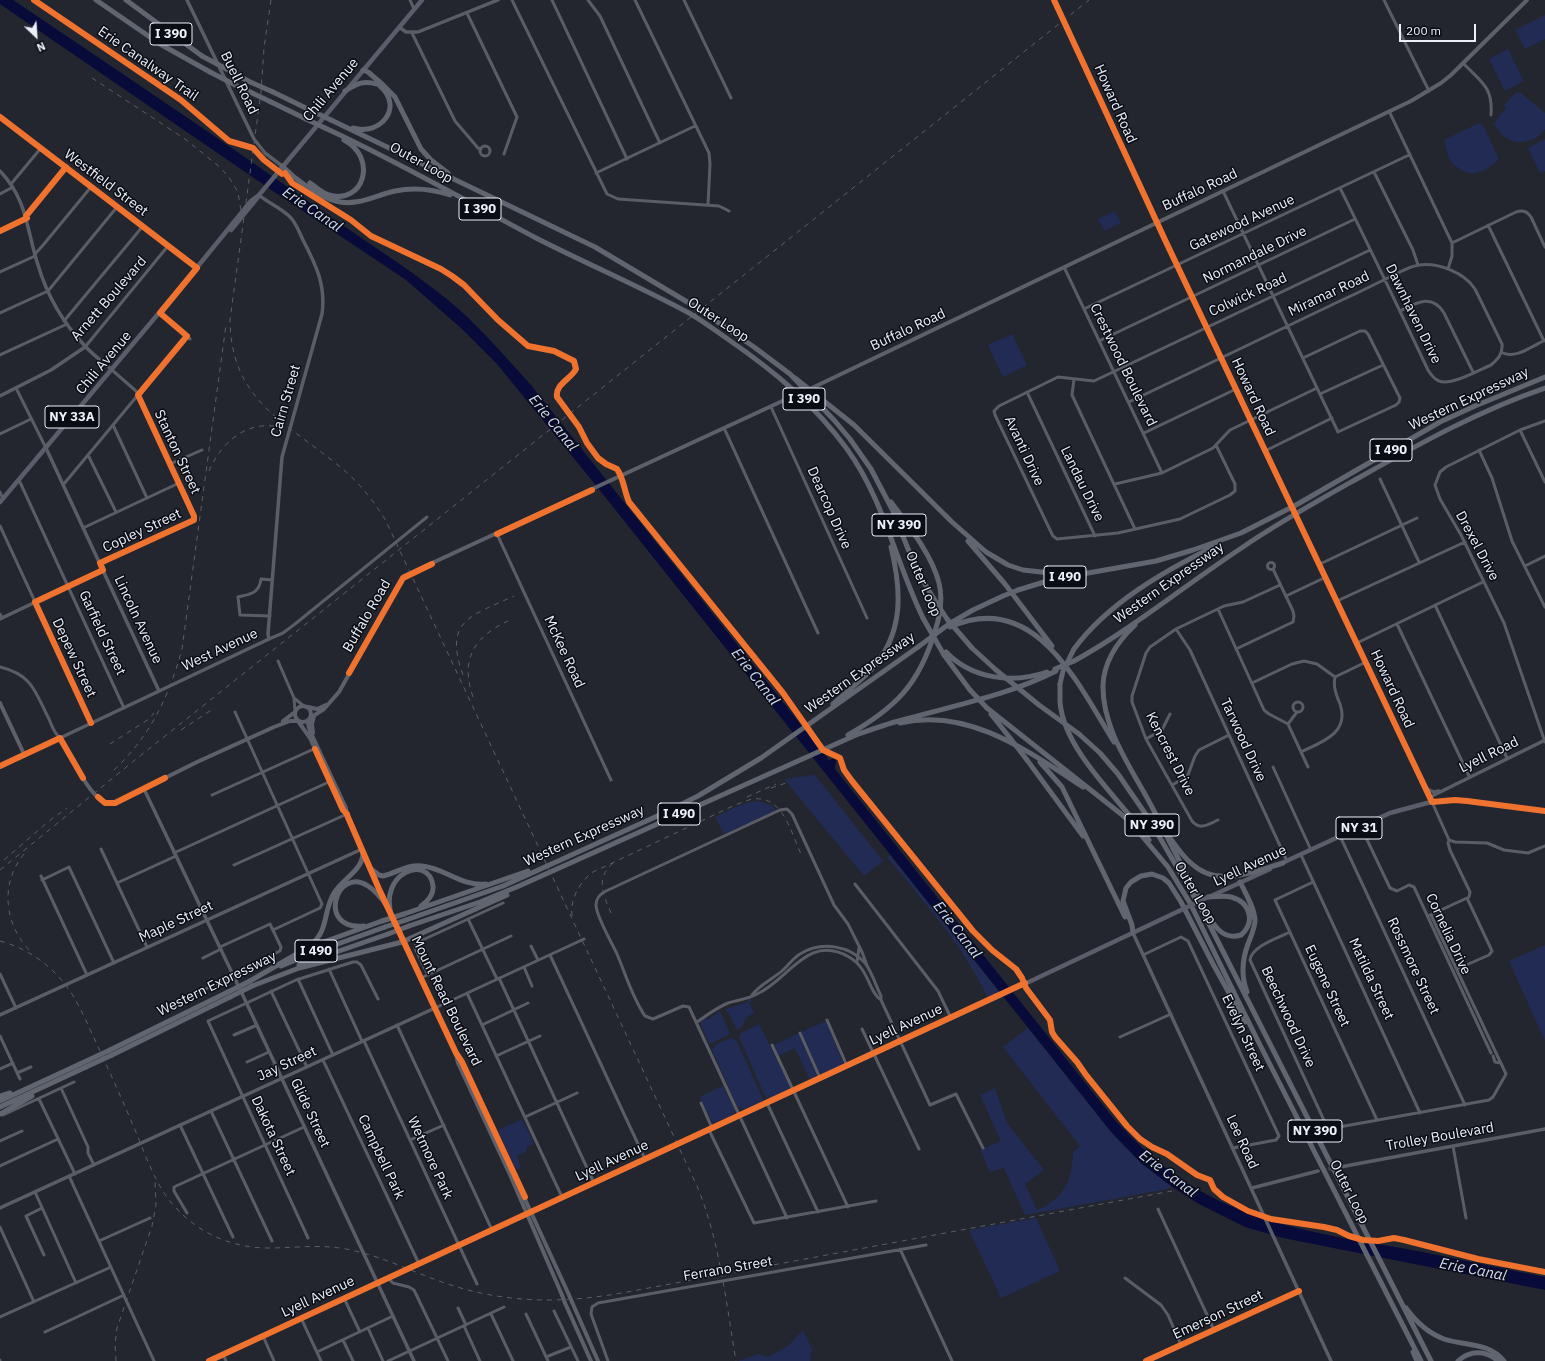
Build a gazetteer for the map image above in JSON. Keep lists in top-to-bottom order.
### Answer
{
  "streets": {
    "highway": [
      "I 390",
      "Outer Loop",
      "Western Expressway",
      "I 490",
      "NY 390"
    ],
    "main road": [
      "Chili Avenue",
      "Howard Road",
      "Buffalo Road",
      "NY 33A",
      "West Avenue",
      "NY 31",
      "Lyell Avenue",
      "Mount Read Boulevard"
    ],
    "street": [
      "Buell Road",
      "Westfield Street",
      "Gatewood Avenue",
      "Normandale Drive",
      "Miramar Road",
      "Colwick Road",
      "Arnett Boulevard",
      "Dawnhaven Drive",
      "Crestwood Boulevard",
      "Cairn Street",
      "Avanti Drive",
      "Stanton Street",
      "Landau Drive",
      "Dearcop Drive",
      "Copley Street",
      "Drexel Drive",
      "Lincoln Avenue",
      "Garfield Street",
      "McKee Road",
      "Depew Street",
      "Tarwood Drive",
      "Kencrest Drive",
      "Lyell Road",
      "Maple Street",
      "Cornelia Drive",
      "Rossmore Street",
      "Matilda Street",
      "Eugene Street",
      "Beechwood Drive",
      "Evelyn Street",
      "Jay Street",
      "Glide Street",
      "Dakota Street",
      "Trolley Boulevard",
      "Lee Road",
      "Campbell Park",
      "Wetmore Park",
      "Ferrano Street",
      "Emerson Street"
    ],
    "cycle path": ["Erie Canalway Trail"]
  },
  "crossings": [
    ["Buell Road", "Chili Avenue"],
    ["Chili Avenue", "Westfield Street"],
    ["Chili Avenue", "Cairn Street"],
    ["Chili Avenue", "Stanton Street"],
    ["Chili Avenue", "Lincoln Avenue"],
    ["Chili Avenue", "Garfield Street"],
    ["Howard Road", "Buffalo Road"],
    ["Howard Road", "Gatewood Avenue"],
    ["Howard Road", "Normandale Drive"],
    ["Howard Road", "Miramar Road"],
    ["Howard Road", "Colwick Road"],
    ["Howard Road", "Lyell Road"],
    ["Howard Road", "NY 31"],
    ["Howard Road", "Lyell Avenue"],
    ["Westfield Street", "Arnett Boulevard"],
    ["Buffalo Road", "Crestwood Boulevard"],
    ["Buffalo Road", "Dearcop Drive"],
    ["Buffalo Road", "McKee Road"],
    ["Buffalo Road", "Mount Read Boulevard"],
    ["Gatewood Avenue", "Dawnhaven Drive"],
    ["Gatewood Avenue", "Crestwood Boulevard"],
    ["Normandale Drive", "Dawnhaven Drive"],
    ["Normandale Drive", "Crestwood Boulevard"],
    ["Miramar Road", "Dawnhaven Drive"],
    ["Miramar Road", "Crestwood Boulevard"],
    ["Colwick Road", "Dawnhaven Drive"],
    ["Colwick Road", "Crestwood Boulevard"],
    ["Colwick Road", "Avanti Drive"],
    ["Crestwood Boulevard", "Avanti Drive"],
    ["Cairn Street", "West Avenue"],
    ["Avanti Drive", "Landau Drive"],
    ["Stanton Street", "Copley Street"],
    ["Copley Street", "Lincoln Avenue"],
    ["Drexel Drive", "Lyell Road"],
    ["Lincoln Avenue", "West Avenue"],
    ["Garfield Street", "West Avenue"],
    ["West Avenue", "Depew Street"],
    ["Tarwood Drive", "Kencrest Drive"],
    ["Tarwood Drive", "Lyell Avenue"],
    ["NY 31", "Lyell Avenue"],
    ["Lyell Avenue", "Cornelia Drive"],
    ["Lyell Avenue", "Rossmore Street"],
    ["Lyell Avenue", "Matilda Street"],
    ["Lyell Avenue", "Mount Read Boulevard"],
    ["Lyell Avenue", "Glide Street"],
    ["Lyell Avenue", "Lee Road"],
    ["Lyell Avenue", "Campbell Park"],
    ["Lyell Avenue", "Wetmore Park"],
    ["Maple Street", "Mount Read Boulevard"],
    ["Maple Street", "Glide Street"],
    ["Matilda Street", "Eugene Street"],
    ["Eugene Street", "Beechwood Drive"],
    ["Mount Read Boulevard", "Jay Street"],
    ["Evelyn Street", "Lee Road"],
    ["Jay Street", "Glide Street"],
    ["Jay Street", "Dakota Street"],
    ["Jay Street", "Campbell Park"],
    ["Jay Street", "Wetmore Park"],
    ["Glide Street", "Dakota Street"],
    ["Lee Road", "Emerson Street"]
  ],
  "water": ["Erie Canal"],
  "scale_bar": "200 m",
  "north": "bottom right"
}
